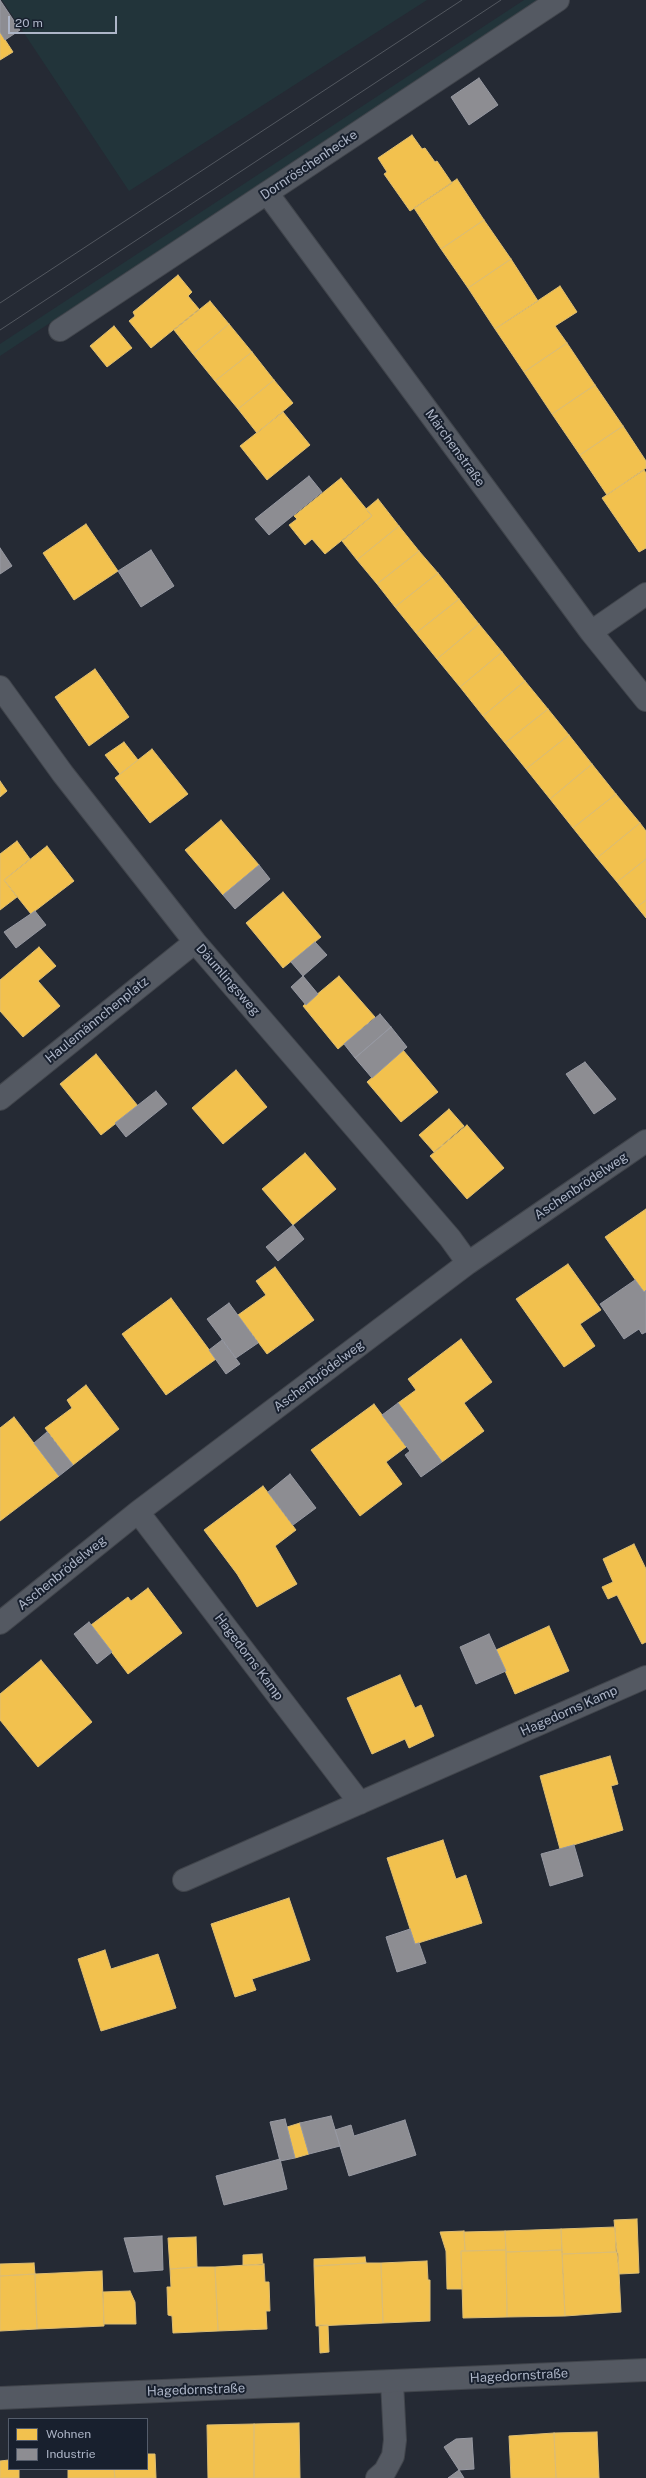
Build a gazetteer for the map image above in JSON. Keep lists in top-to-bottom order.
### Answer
{
  "streets": {
    "street": [
      "Dornröschenhecke",
      "Märchenstraße",
      "Däumlingsweg",
      "Haulemännchenplatz",
      "Aschenbrödelweg",
      "Hagedorns Kamp",
      "Hagedornstraße"
    ]
  },
  "crossings": [
    ["Dornröschenhecke", "Märchenstraße"],
    ["Däumlingsweg", "Haulemännchenplatz"],
    ["Däumlingsweg", "Aschenbrödelweg"],
    ["Aschenbrödelweg", "Hagedorns Kamp"]
  ],
  "legend": ["Wohnen", "Industrie"],
  "scale_bar": "20 m"
}
